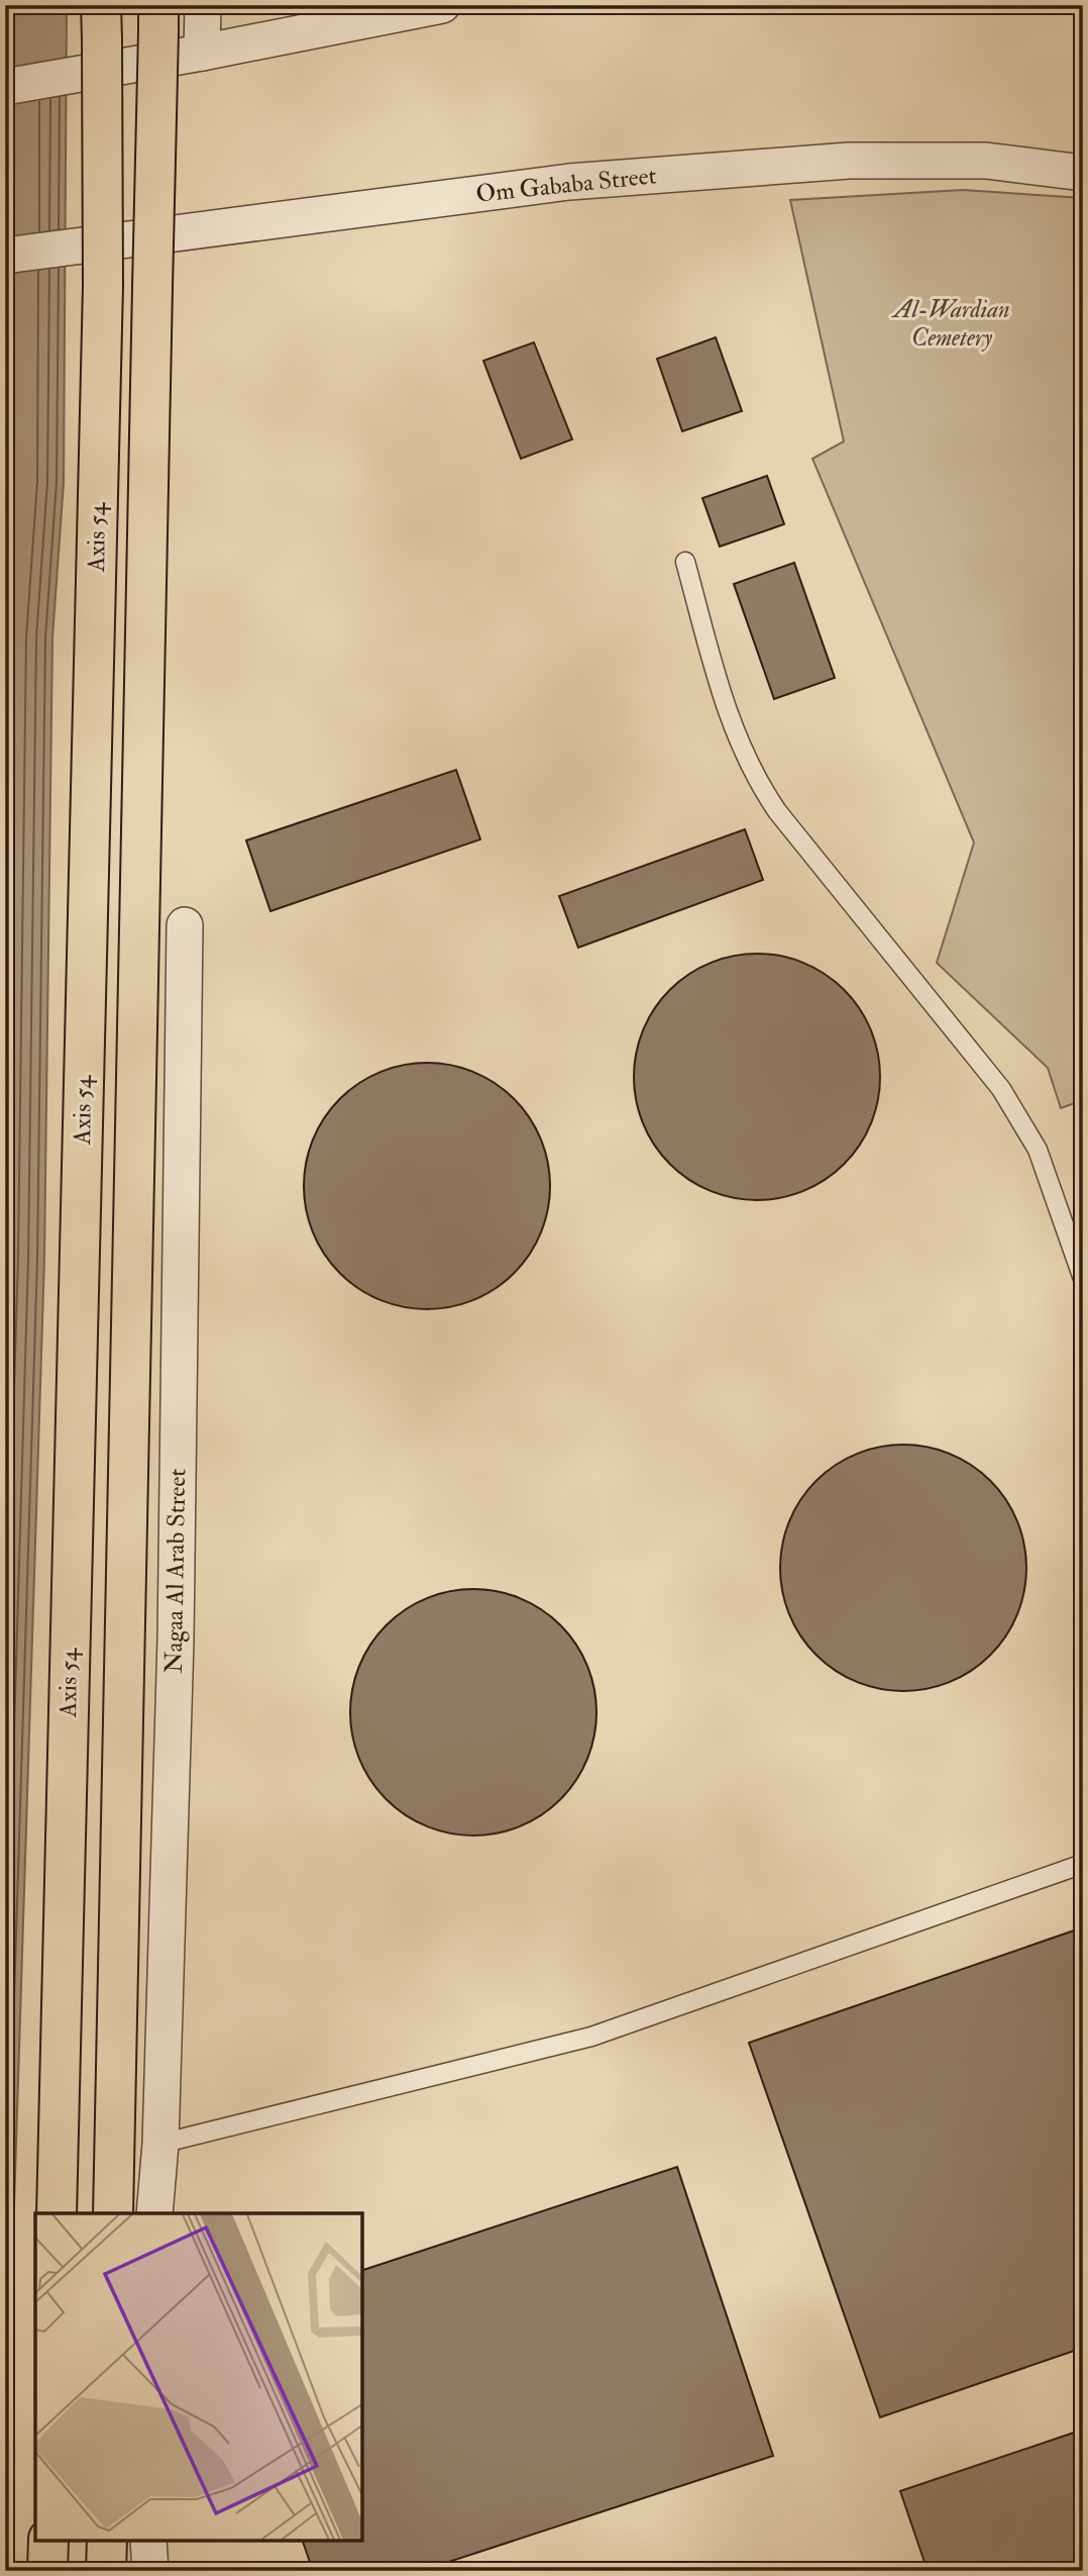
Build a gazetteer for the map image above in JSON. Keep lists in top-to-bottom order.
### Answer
{
  "streets": {
    "highway": ["Axis 54"],
    "street": ["Om Gababa Street", "Nagaa Al Arab Street"]
  },
  "parks": ["Al-Wardian Cemetery"]
}
